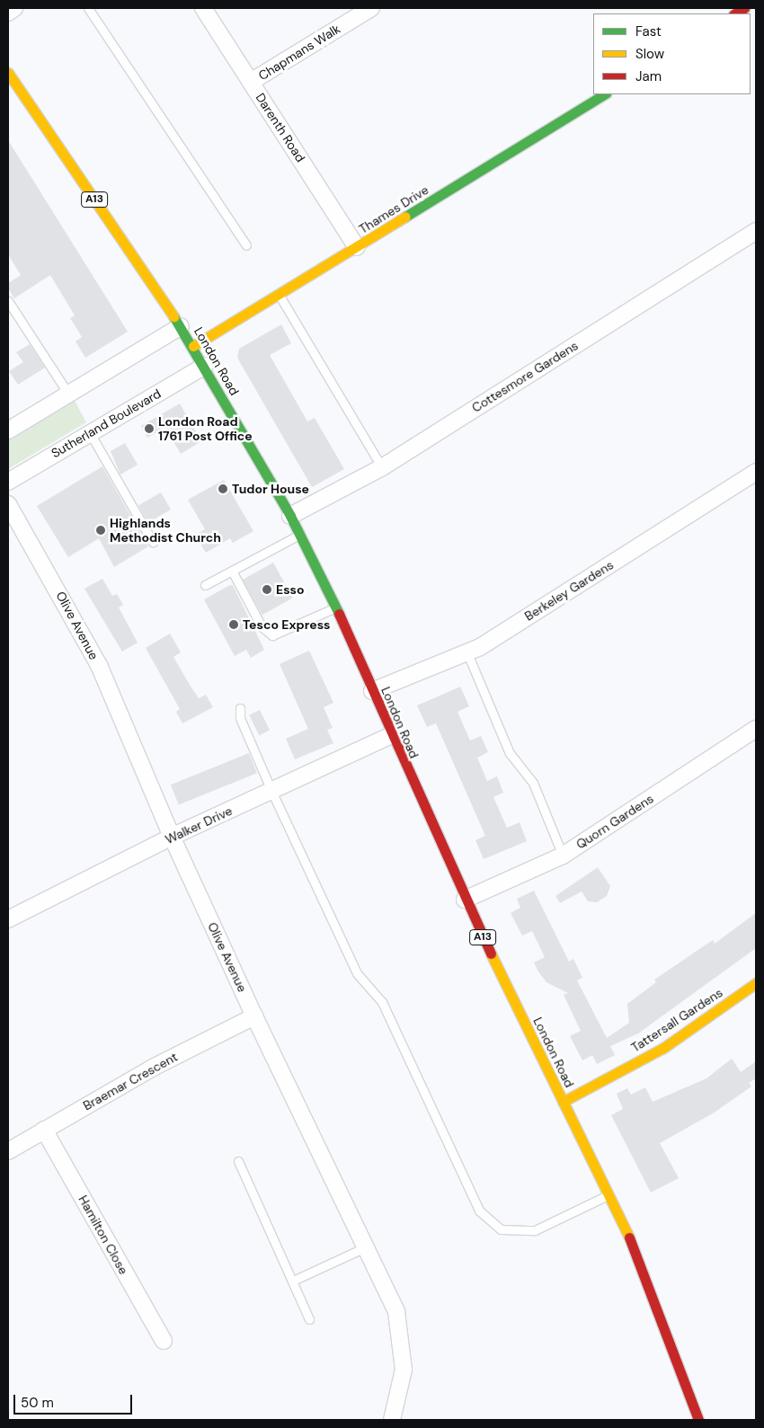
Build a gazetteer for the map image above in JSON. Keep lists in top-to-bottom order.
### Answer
{
  "streets": {
    "main road": [
      "A13",
      "Thames Drive",
      "London Road",
      "Tattersall Gardens"
    ],
    "street": [
      "Chapmans Walk",
      "Darenth Road",
      "Cottesmore Gardens",
      "Sutherland Boulevard",
      "Berkeley Gardens",
      "Olive Avenue",
      "Quorn Gardens",
      "Walker Drive",
      "Braemar Crescent",
      "Hamilton Close"
    ]
  },
  "crossings": [
    ["Chapmans Walk", "Darenth Road"],
    ["Darenth Road", "Thames Drive"],
    ["Thames Drive", "London Road"],
    ["London Road", "Cottesmore Gardens"],
    ["London Road", "Sutherland Boulevard"],
    ["London Road", "Berkeley Gardens"],
    ["London Road", "Quorn Gardens"],
    ["London Road", "Walker Drive"],
    ["London Road", "Tattersall Gardens"],
    ["Olive Avenue", "Walker Drive"],
    ["Olive Avenue", "Braemar Crescent"],
    ["Braemar Crescent", "Hamilton Close"]
  ],
  "places": [
    "London Road 1761 Post Office",
    "Tudor House",
    "Highlands Methodist Church",
    "Esso",
    "Tesco Express"
  ],
  "legend": ["Fast", "Slow", "Jam"],
  "scale_bar": "50 m"
}
